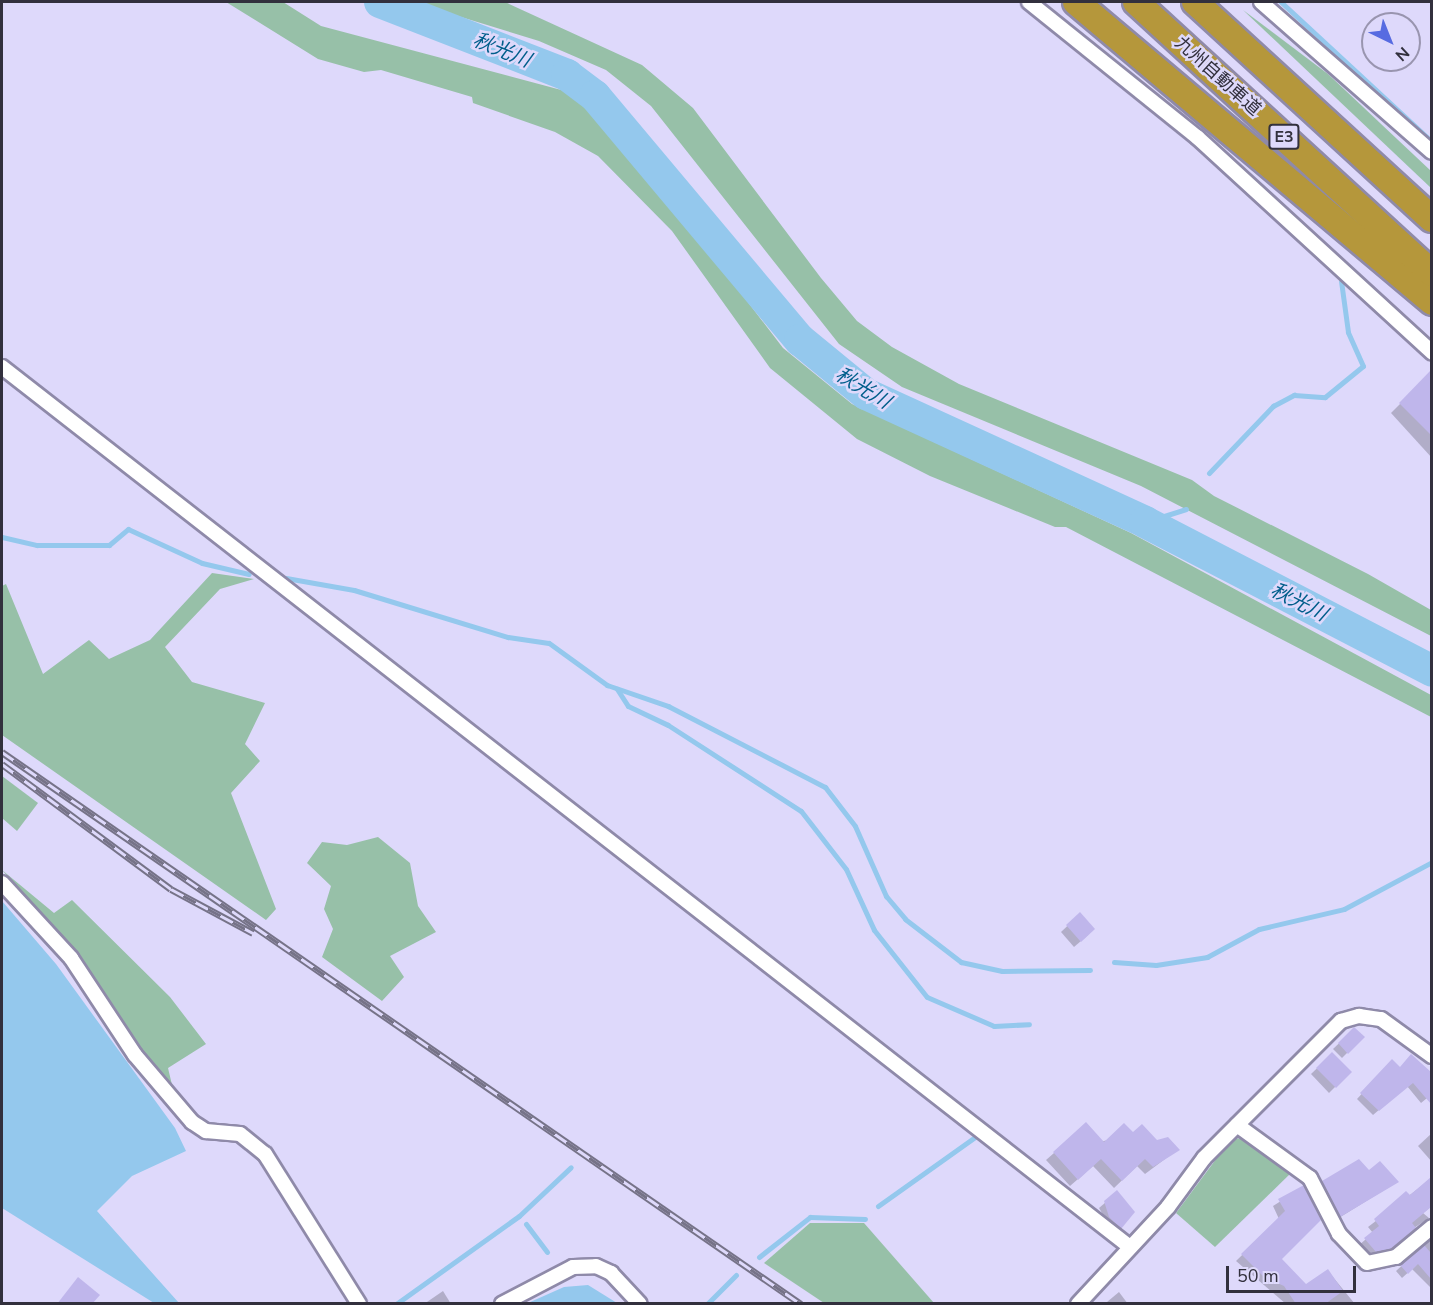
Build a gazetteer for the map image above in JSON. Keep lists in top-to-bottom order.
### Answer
{
  "streets": {
    "highway": ["九州自動車道", "E3"]
  },
  "water": ["秋光川"],
  "scale_bar": "50 m",
  "north": "bottom right"
}
